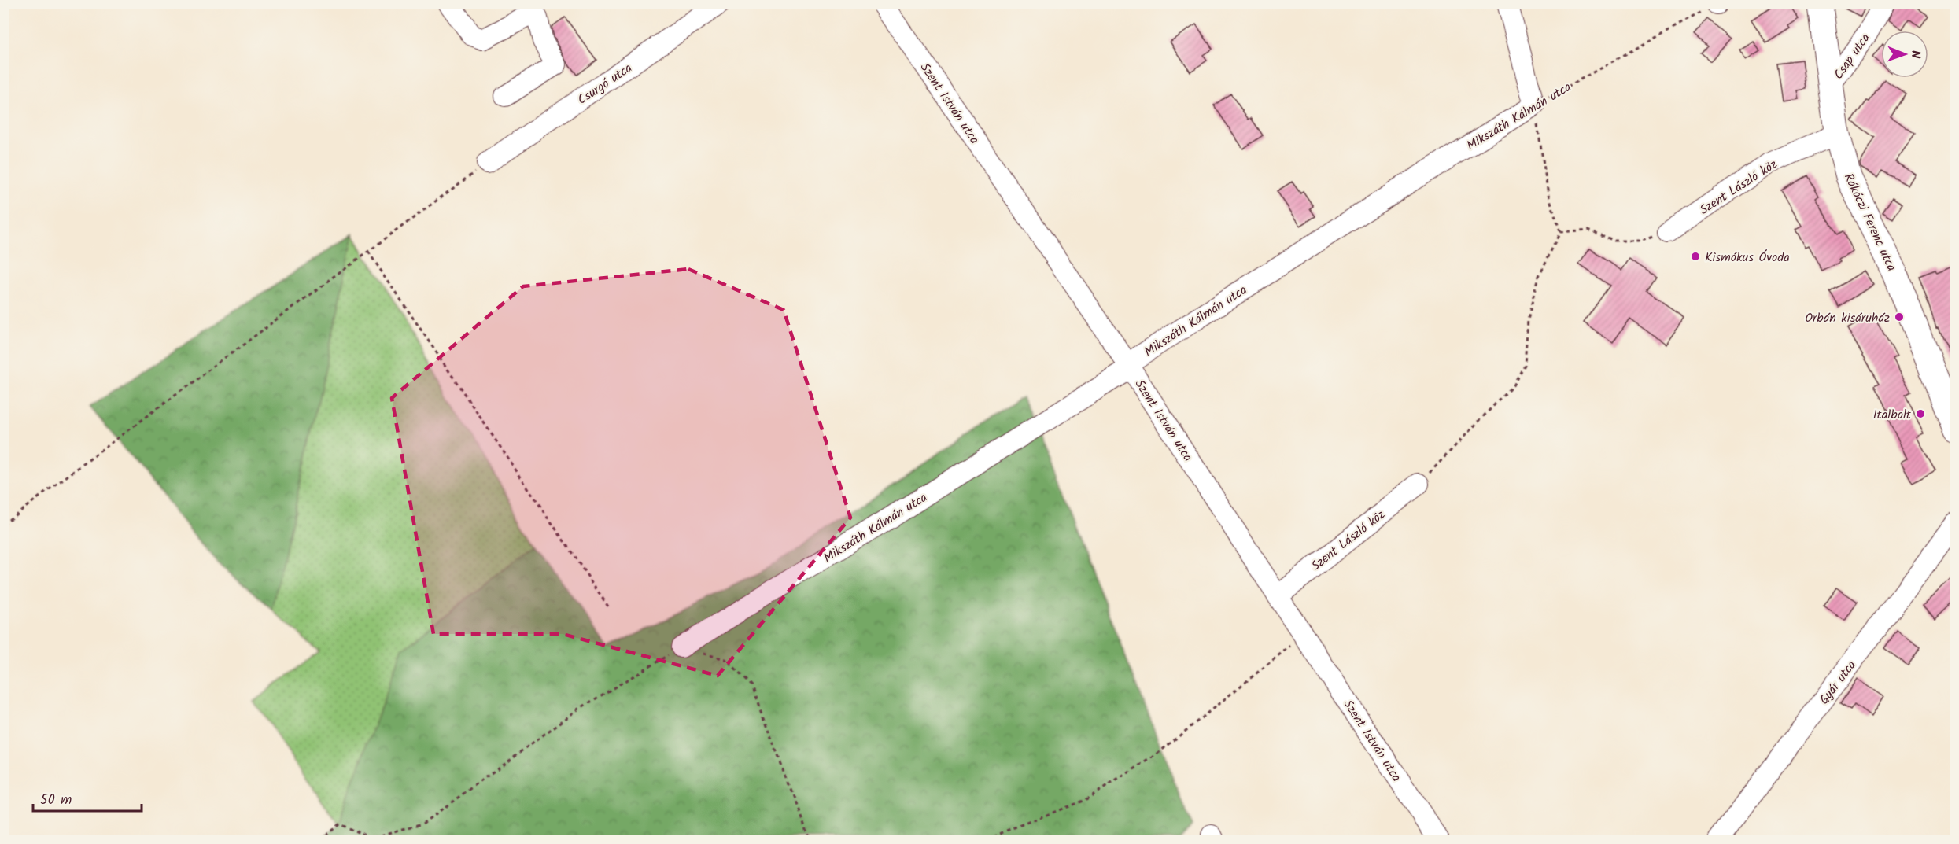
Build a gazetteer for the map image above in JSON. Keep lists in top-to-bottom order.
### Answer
{
  "streets": {
    "main road": ["Rákóczi Ferenc utca"],
    "street": [
      "Csap utca",
      "Csurgó utca",
      "Szent István utca",
      "Mikszáth Kálmán utca",
      "Szent László köz",
      "Gyár utca"
    ]
  },
  "crossings": [
    ["Csap utca", "Rákóczi Ferenc utca"],
    ["Szent István utca", "Mikszáth Kálmán utca"],
    ["Szent István utca", "Szent László köz"],
    ["Szent László köz", "Rákóczi Ferenc utca"]
  ],
  "places": ["Kismókus Óvoda", "Orbán kisáruház", "Italbolt"],
  "scale_bar": "50 m",
  "north": "right"
}
